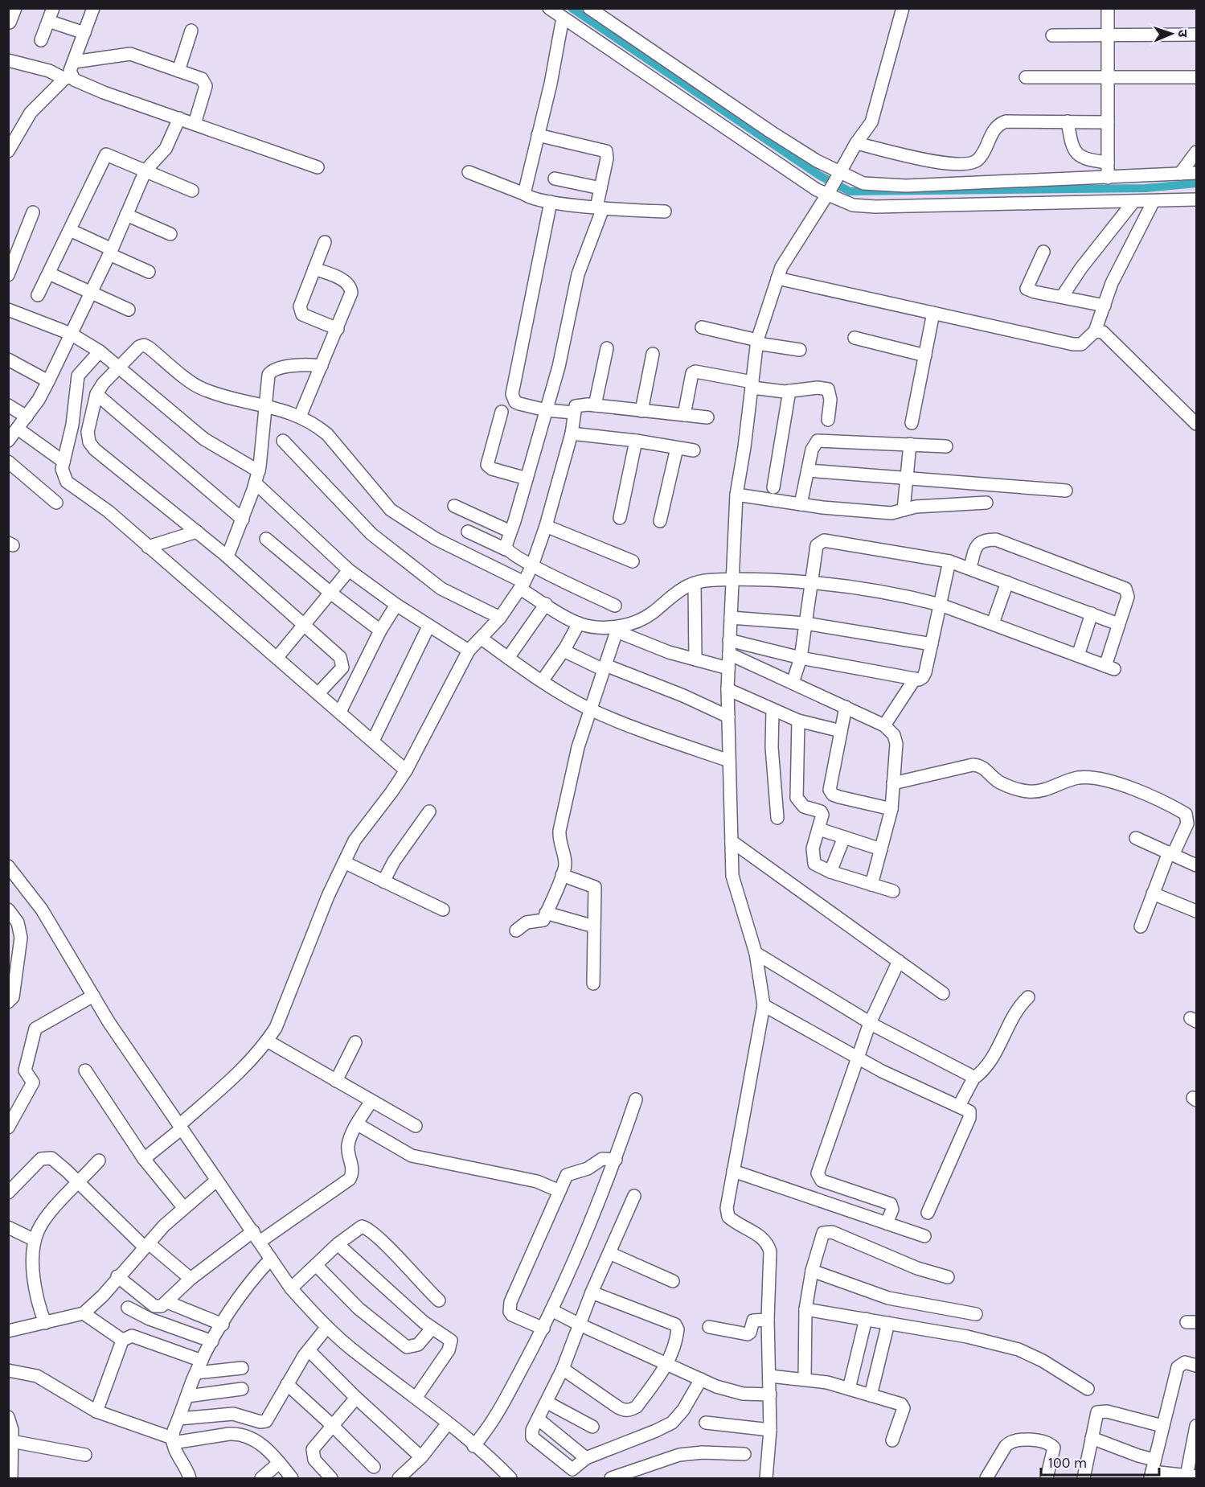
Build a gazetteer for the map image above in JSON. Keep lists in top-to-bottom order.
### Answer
{
  "scale_bar": "100 m",
  "north": "right"
}
